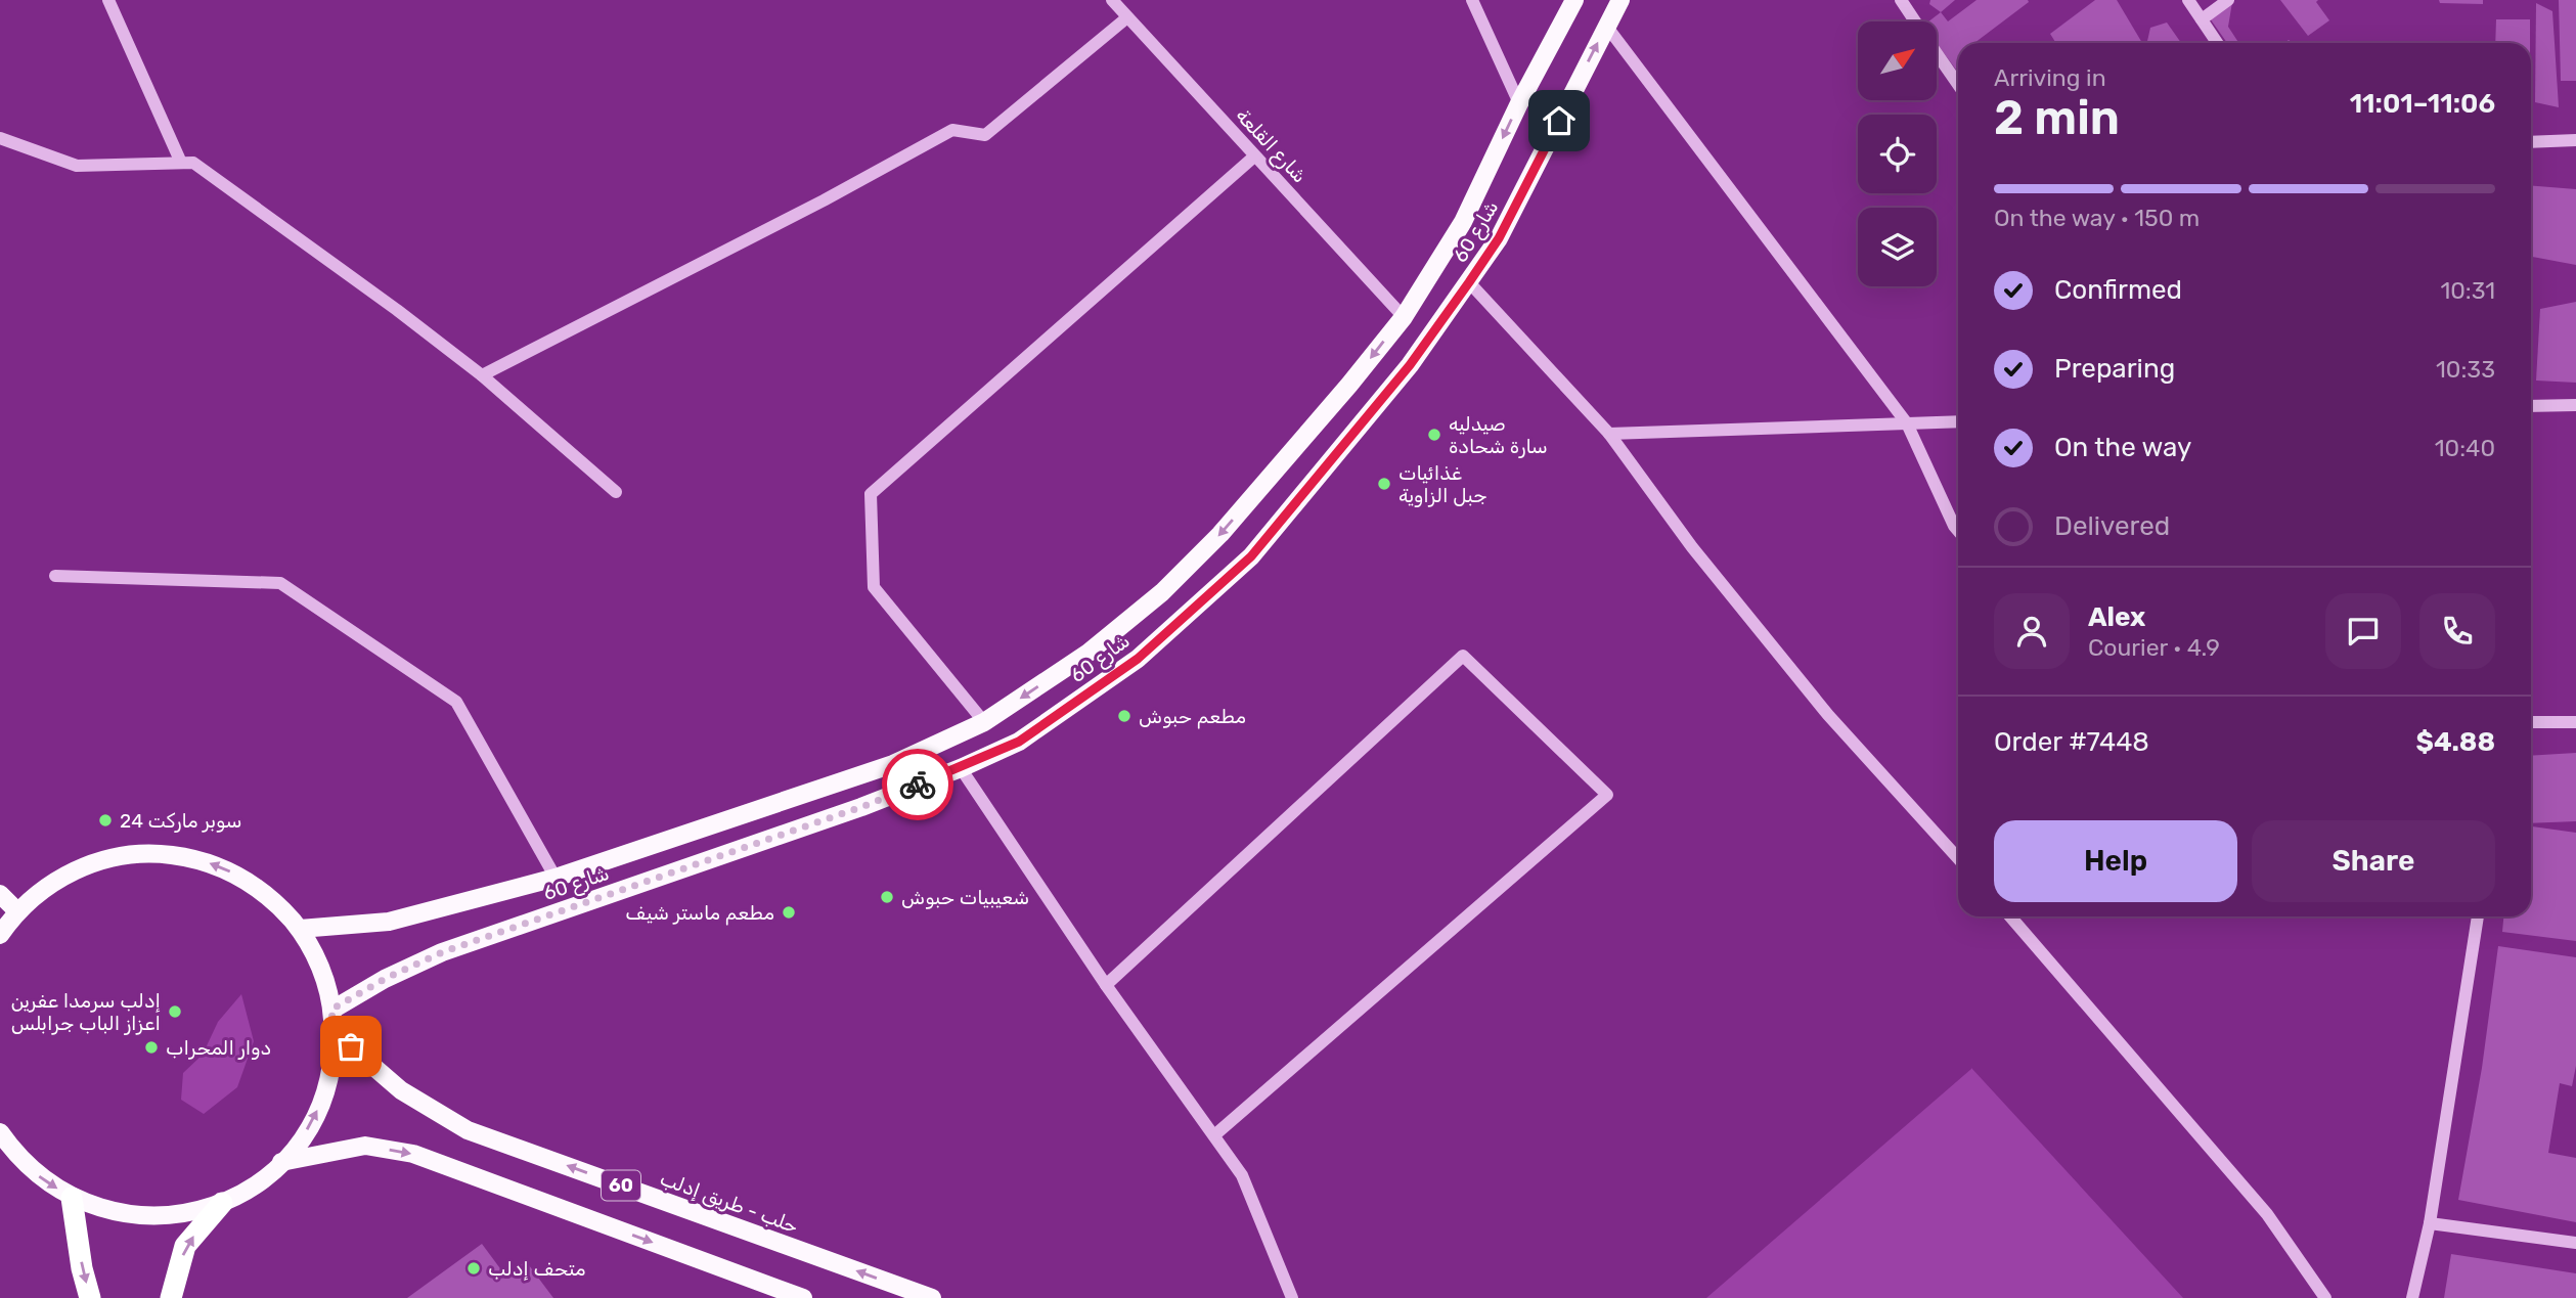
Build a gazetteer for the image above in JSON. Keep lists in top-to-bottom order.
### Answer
{
  "streets": {
    "main road": ["شارع 60", "60", "حلب - طريق إدلب"],
    "street": ["شارع القلعة"]
  },
  "crossings": [
    ["شارع القلعة", "شارع 60"]
  ],
  "places": [
    "صيدليه سارة شحادة",
    "غذائيات جبل الزاوية",
    "مطعم حبوش",
    "سوبر ماركت 24",
    "شعيبيات حبوش",
    "مطعم ماستر شيف",
    "إدلب سرمدا عفرين اعزاز الباب جرابلس",
    "دوار المحراب",
    "متحف إدلب"
  ],
  "north": "top right",
  "page": {
    "heading": ["2 min", "Arriving in", "11:01–11:06"],
    "panel": [
      "Alex",
      "Courier · 4.9",
      "Order #7448",
      "$4.88"
    ],
    "bar": "On the way · 150 m",
    "list": [
      ["Confirmed", "10:31"],
      ["Preparing", "10:33"],
      ["On the way", "10:40"],
      "Delivered"
    ],
    "buttons": ["Help", "Share"]
  }
}
